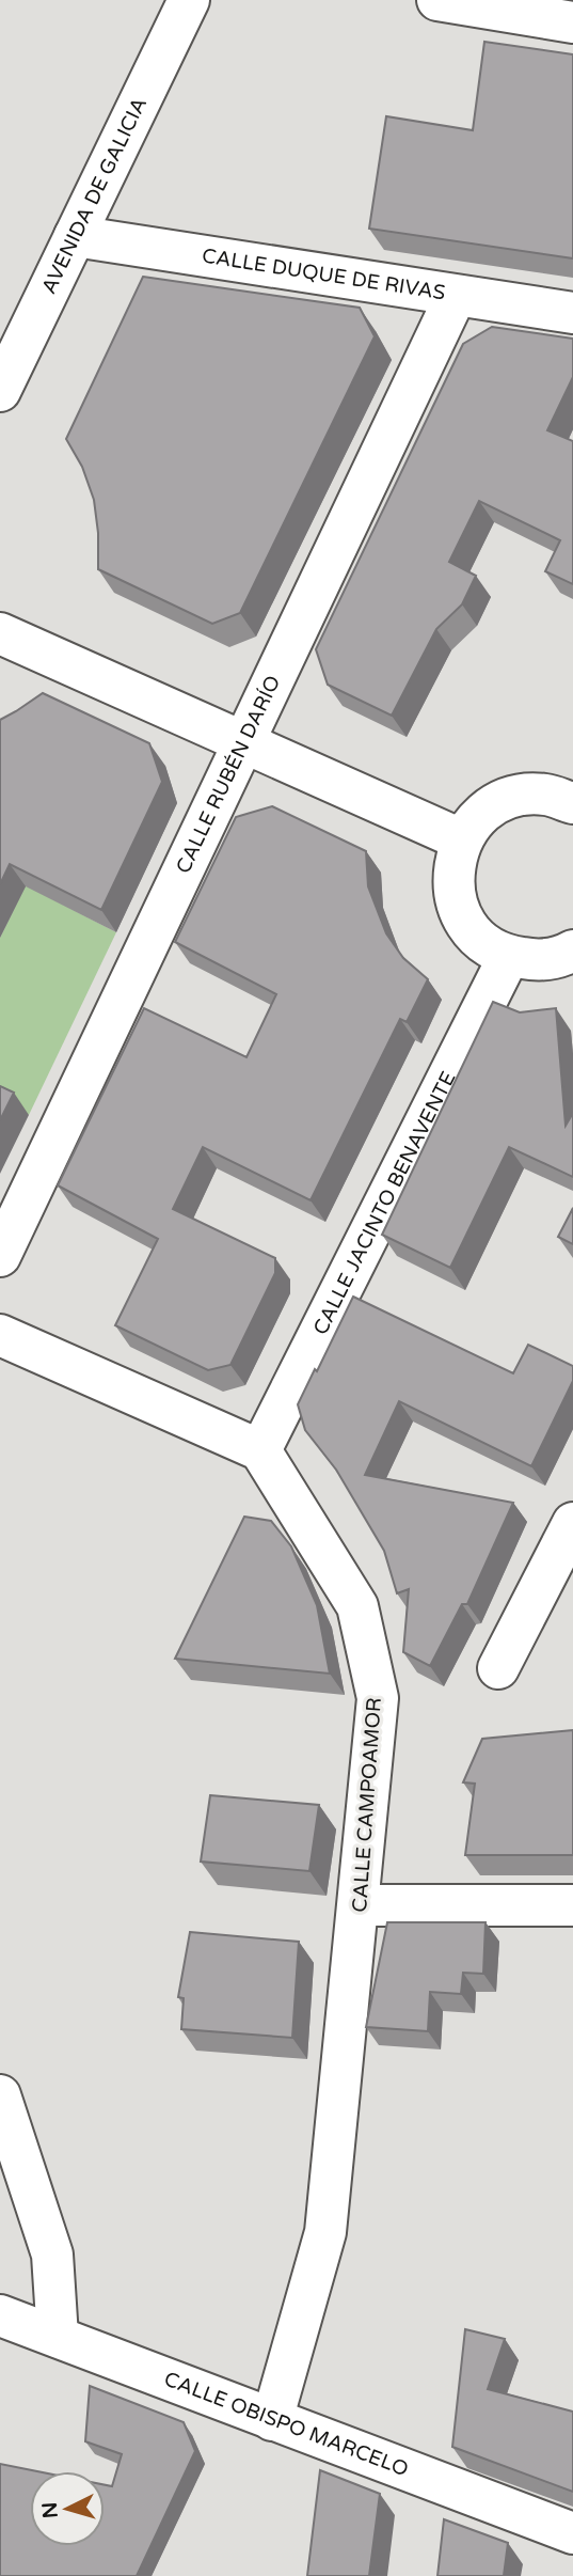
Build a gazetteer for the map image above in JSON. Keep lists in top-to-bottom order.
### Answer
{
  "streets": {
    "street": [
      "AVENIDA DE GALICIA",
      "CALLE DUQUE DE RIVAS",
      "CALLE RUBÉN DARÍO",
      "CALLE JACINTO BENAVENTE",
      "CALLE CAMPOAMOR",
      "CALLE OBISPO MARCELO"
    ]
  },
  "crossings": [
    ["AVENIDA DE GALICIA", "CALLE DUQUE DE RIVAS"],
    ["CALLE DUQUE DE RIVAS", "CALLE RUBÉN DARÍO"],
    ["CALLE JACINTO BENAVENTE", "CALLE CAMPOAMOR"],
    ["CALLE CAMPOAMOR", "CALLE OBISPO MARCELO"]
  ],
  "north": "left"
}
